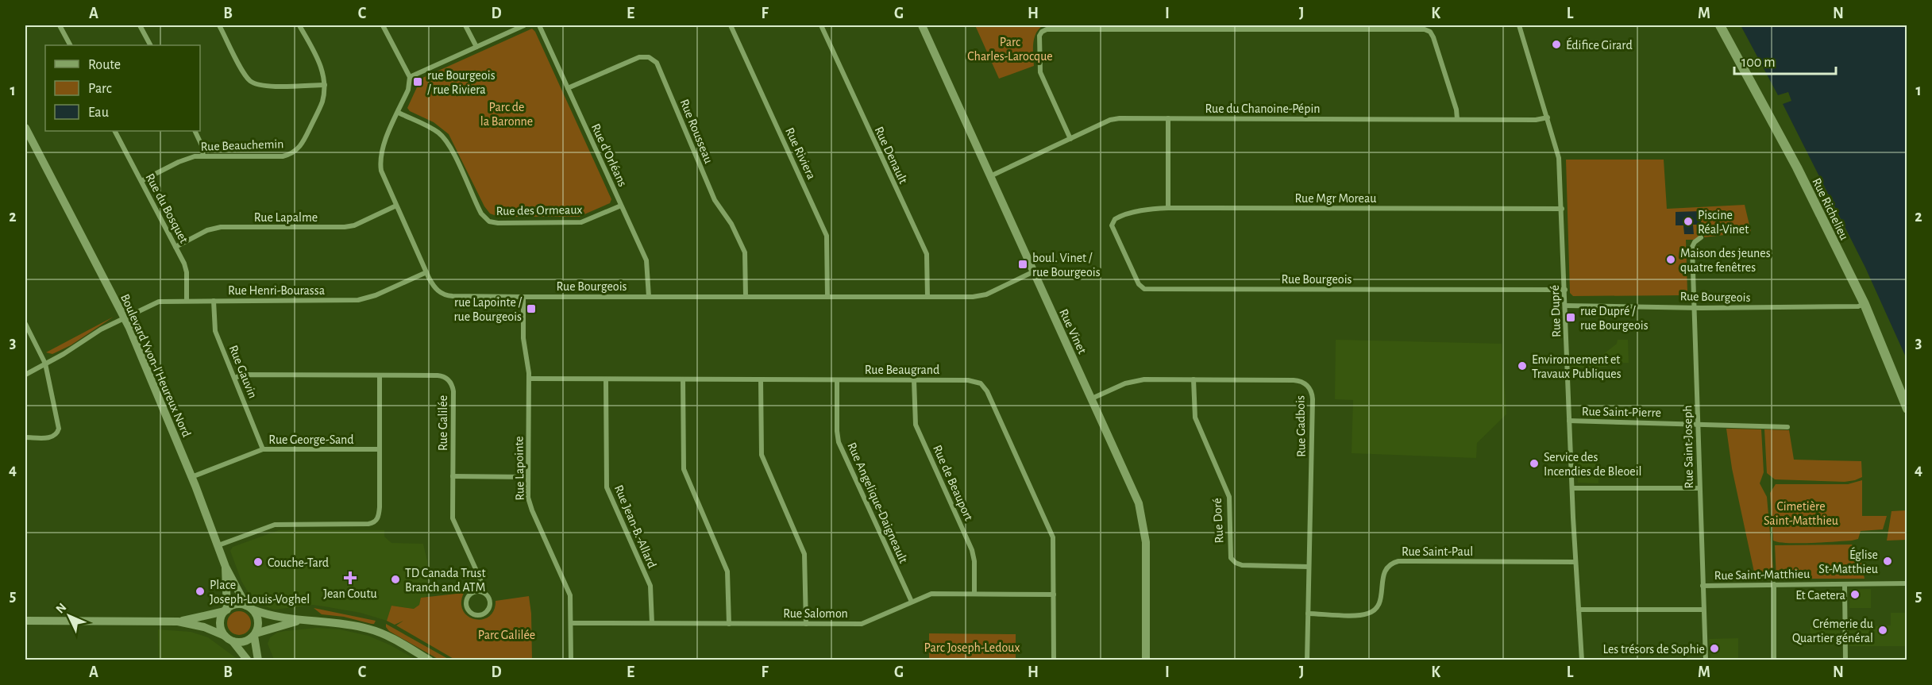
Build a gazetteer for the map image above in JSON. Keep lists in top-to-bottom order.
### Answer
{
  "streets": {
    "main road": ["Rue Richelieu"],
    "street": [
      "Rue du Chanoine-Pépin",
      "Rue Rousseau",
      "Rue Beauchemin",
      "Rue Riviera",
      "Rue d'Orléans",
      "Rue Denault",
      "Rue Mgr Moreau",
      "Rue du Bosquet",
      "Rue des Ormeaux",
      "Rue Lapalme",
      "Rue Bourgeois",
      "Rue Henri-Bourassa",
      "Rue Dupré",
      "Rue Vinet",
      "Boulevard Yvon-l'Heureux Nord",
      "Rue Beaugrand",
      "Rue Gauvin",
      "Rue Saint-Pierre",
      "Rue Galilée",
      "Rue Gadbois",
      "Rue George-Sand",
      "Rue Saint-Joseph",
      "Rue Lapointe",
      "Rue de Beauport",
      "Rue Angelique-Daigneault",
      "Rue Doré",
      "Rue Jean-B.-Allard",
      "Rue Saint-Paul",
      "Rue Saint-Matthieu",
      "Rue Salomon"
    ]
  },
  "crossings": [
    ["Rue du Chanoine-Pépin", "Rue Dupré"],
    ["Rue du Chanoine-Pépin", "Rue Vinet"],
    ["Rue Rousseau", "Rue d'Orléans"],
    ["Rue Rousseau", "Rue Bourgeois"],
    ["Rue Beauchemin", "Rue du Bosquet"],
    ["Rue Riviera", "Rue Bourgeois"],
    ["Rue d'Orléans", "Rue des Ormeaux"],
    ["Rue d'Orléans", "Rue Bourgeois"],
    ["Rue Denault", "Rue Bourgeois"],
    ["Rue Mgr Moreau", "Rue Bourgeois"],
    ["Rue Mgr Moreau", "Rue Dupré"],
    ["Rue du Bosquet", "Rue Lapalme"],
    ["Rue du Bosquet", "Rue Henri-Bourassa"],
    ["Rue Richelieu", "Rue Bourgeois"],
    ["Rue des Ormeaux", "Rue Bourgeois"],
    ["Rue Lapalme", "Rue Bourgeois"],
    ["Rue Bourgeois", "Rue Henri-Bourassa"],
    ["Rue Bourgeois", "Rue Dupré"],
    ["Rue Bourgeois", "Rue Vinet"],
    ["Rue Bourgeois", "Rue Saint-Joseph"],
    ["Rue Bourgeois", "Rue Lapointe"],
    ["Rue Henri-Bourassa", "Boulevard Yvon-l'Heureux Nord"],
    ["Rue Henri-Bourassa", "Rue Gauvin"],
    ["Rue Dupré", "Rue Saint-Pierre"],
    ["Rue Dupré", "Rue Saint-Paul"],
    ["Rue Vinet", "Rue Gadbois"],
    ["Boulevard Yvon-l'Heureux Nord", "Rue George-Sand"],
    ["Rue Beaugrand", "Rue Lapointe"],
    ["Rue Beaugrand", "Rue de Beauport"],
    ["Rue Beaugrand", "Rue Angelique-Daigneault"],
    ["Rue Beaugrand", "Rue Jean-B.-Allard"],
    ["Rue Beaugrand", "Rue Salomon"],
    ["Rue Gauvin", "Rue Galilée"],
    ["Rue Gauvin", "Rue George-Sand"],
    ["Rue Saint-Pierre", "Rue Saint-Joseph"],
    ["Rue Gadbois", "Rue Doré"],
    ["Rue Gadbois", "Rue Saint-Paul"],
    ["Rue Saint-Joseph", "Rue Saint-Matthieu"],
    ["Rue Lapointe", "Rue Salomon"],
    ["Rue de Beauport", "Rue Salomon"],
    ["Rue Angelique-Daigneault", "Rue Salomon"],
    ["Rue Jean-B.-Allard", "Rue Salomon"]
  ],
  "parks": [
    "Parc Charles-Larocque",
    "Parc de la Baronne",
    "Cimetière Saint-Matthieu",
    "Parc Galilée",
    "Parc Joseph-Ledoux"
  ],
  "places": {
    "other": [
      "Édifice Girard",
      "Piscine Réal-Vinet",
      "Maison des jeunes quatre fenêtres",
      "Environnement et Travaux Publiques",
      "Service des Incendies de Bleoeil",
      "Église St-Matthieu",
      "Couche-Tard",
      "TD Canada Trust Branch and ATM",
      "Place Joseph-Louis-Voghel",
      "Et Caetera",
      "Crémerie du Quartier général",
      "Les trésors de Sophie"
    ],
    "transit": [
      "rue Bourgeois / rue Riviera",
      "boul. Vinet / rue Bourgeois",
      "rue Lapointe / rue Bourgeois",
      "rue Dupré / rue Bourgeois"
    ],
    "health": ["Jean Coutu"]
  },
  "legend": ["Route", "Parc", "Eau"],
  "scale_bar": "100 m",
  "north": "top left",
  "grid": {
    "columns": [
      "A",
      "B",
      "C",
      "D",
      "E",
      "F",
      "G",
      "H",
      "I",
      "J",
      "K",
      "L",
      "M",
      "N"
    ],
    "rows": [
      "1",
      "2",
      "3",
      "4",
      "5"
    ]
  }
}
